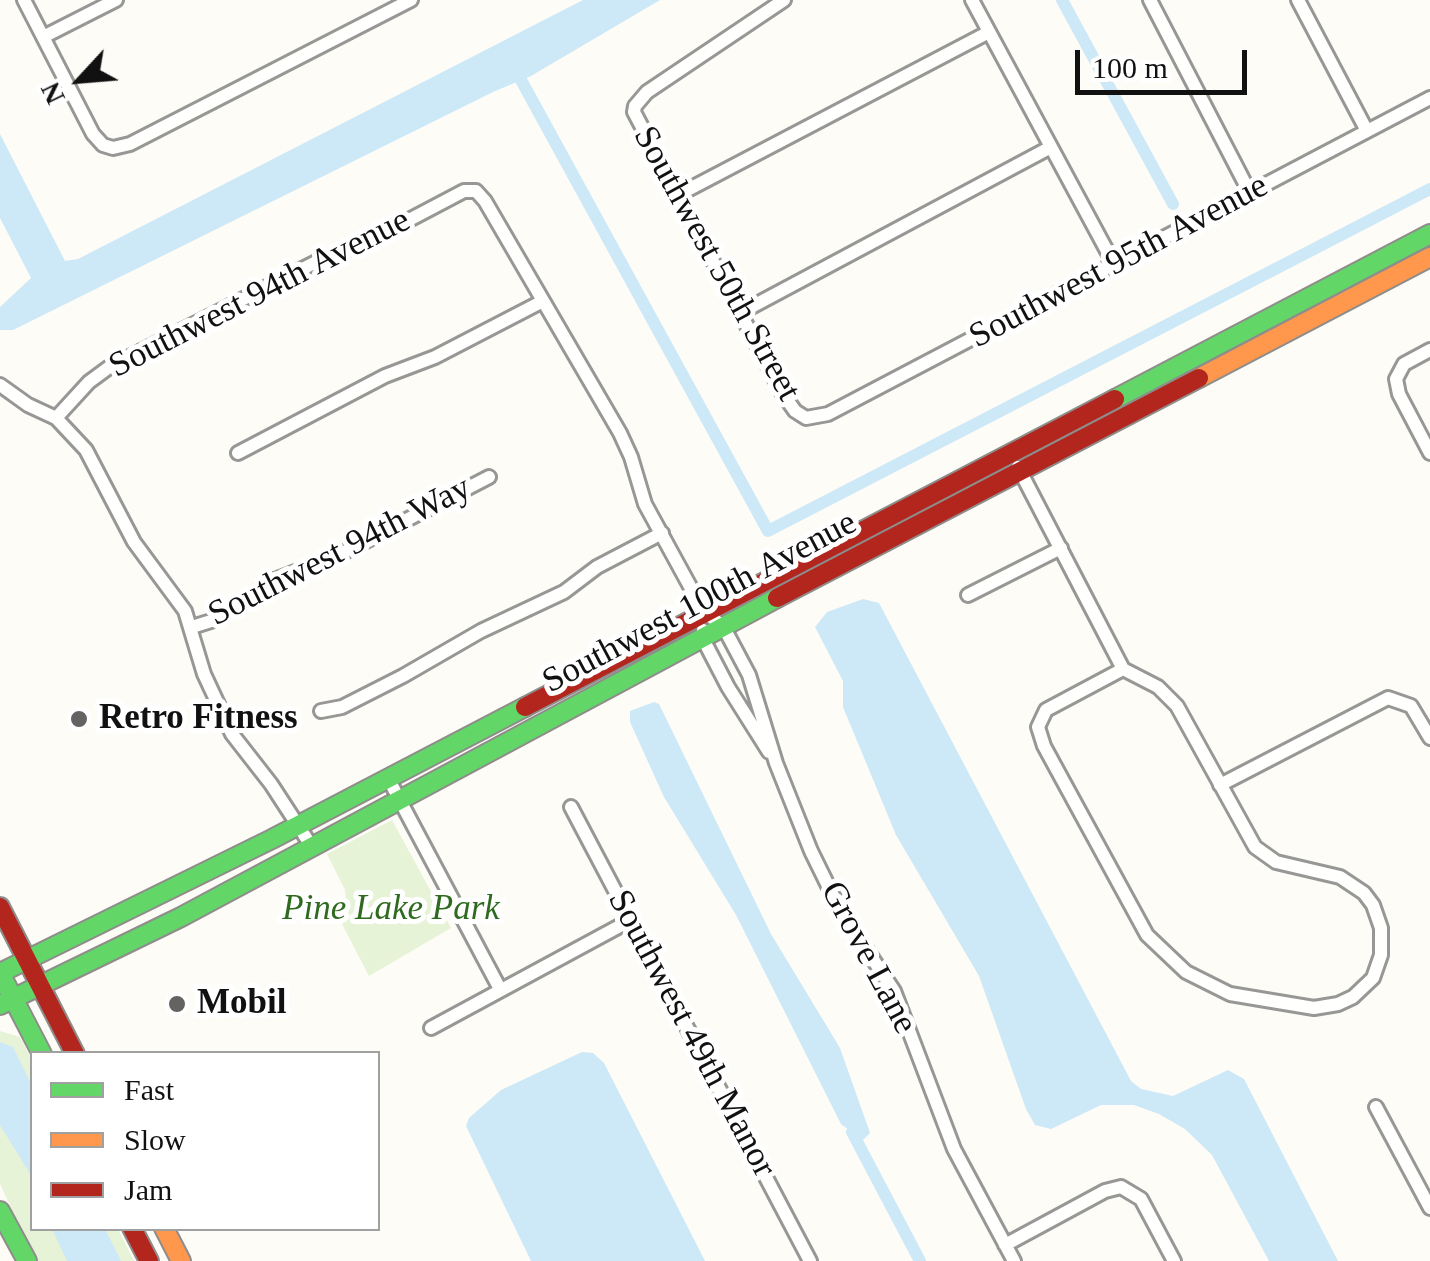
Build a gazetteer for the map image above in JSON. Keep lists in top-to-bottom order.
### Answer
{
  "streets": {
    "main road": ["Southwest 100th Avenue"],
    "street": [
      "Southwest 95th Avenue",
      "Southwest 50th Street",
      "Southwest 94th Avenue",
      "Southwest 94th Way",
      "Grove Lane",
      "Southwest 49th Manor"
    ]
  },
  "crossings": [
    ["Southwest 95th Avenue", "Southwest 50th Street"],
    ["Southwest 100th Avenue", "Grove Lane"]
  ],
  "parks": ["Pine Lake Park"],
  "places": ["Retro Fitness", "Mobil"],
  "legend": ["Fast", "Slow", "Jam"],
  "scale_bar": "100 m",
  "north": "bottom left"
}
